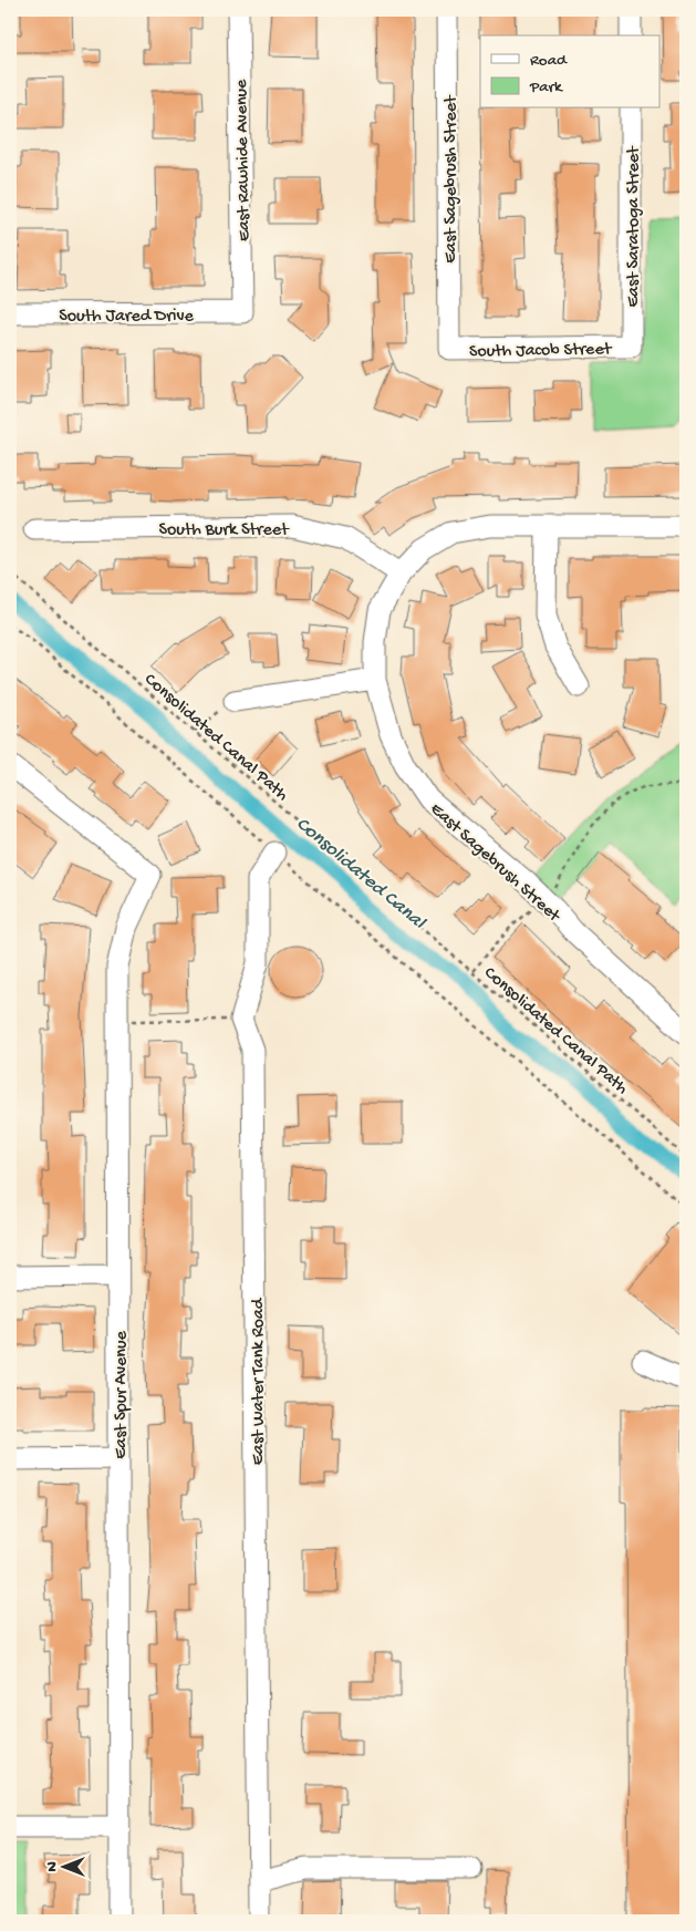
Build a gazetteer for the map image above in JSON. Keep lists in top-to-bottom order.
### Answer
{
  "streets": {
    "street": [
      "East Rawhide Avenue",
      "East Sagebrush Street",
      "East Saratoga Street",
      "South Jared Drive",
      "South Jacob Street",
      "South Burk Street",
      "East Water Tank Road",
      "East Spur Avenue"
    ],
    "path": ["Consolidated Canal Path"]
  },
  "crossings": [
    ["East Rawhide Avenue", "South Jared Drive"],
    ["East Sagebrush Street", "South Jacob Street"],
    ["East Saratoga Street", "South Jacob Street"]
  ],
  "water": ["Consolidated Canal"],
  "legend": ["Road", "Park"],
  "north": "left"
}
